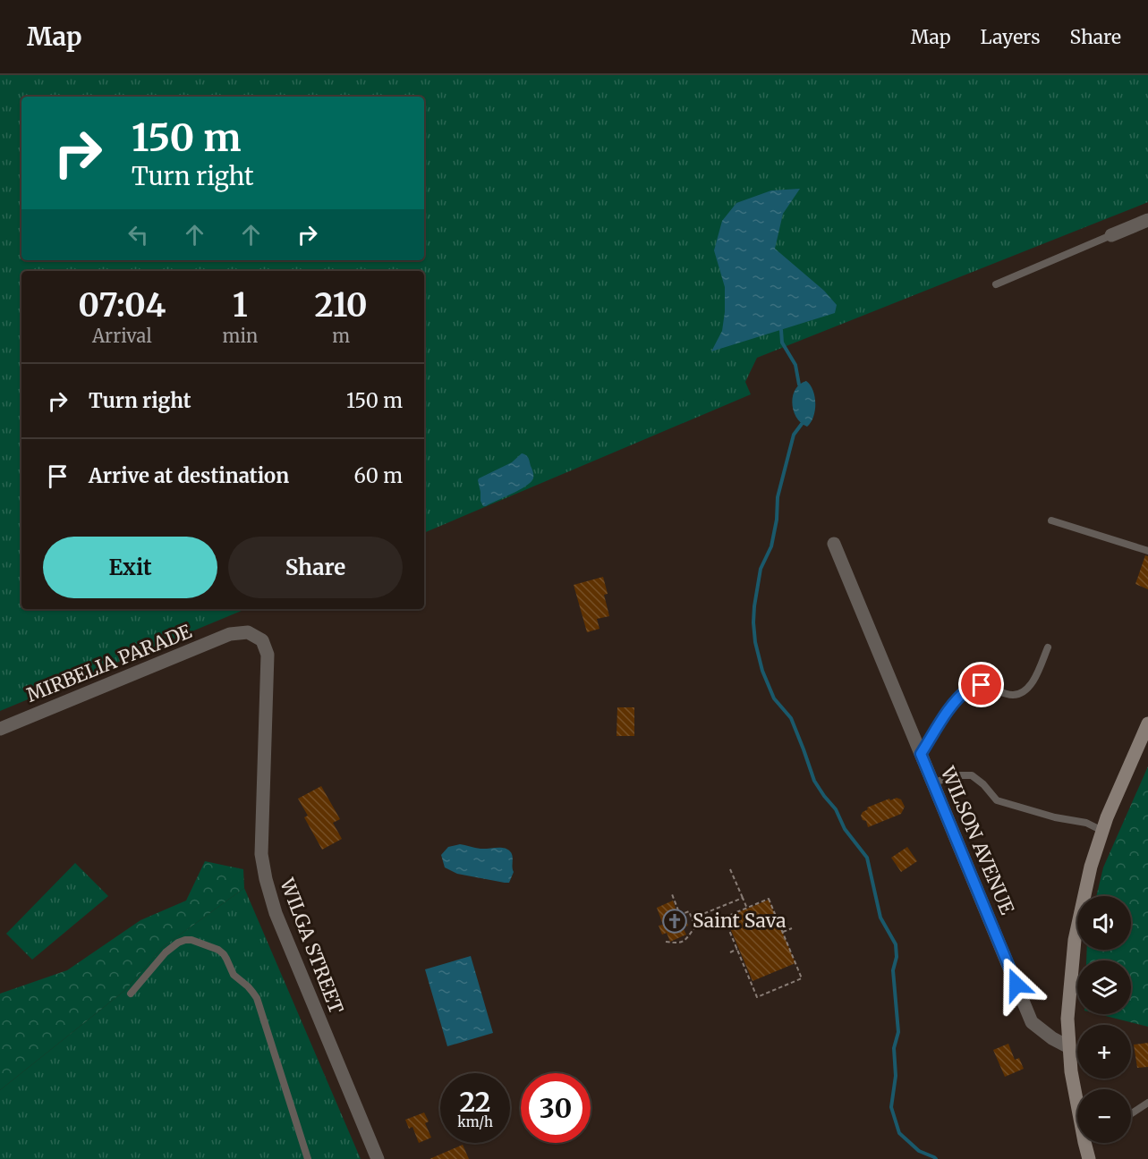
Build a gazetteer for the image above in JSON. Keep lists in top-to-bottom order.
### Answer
{
  "streets": {
    "street": ["MIRBELIA PARADE", "WILSON AVENUE", "WILGA STREET"]
  },
  "crossings": [
    ["MIRBELIA PARADE", "WILGA STREET"]
  ],
  "places": {
    "church": ["Saint Sava"]
  },
  "page": {
    "header": "Map",
    "nav": ["Map", "Layers", "Share"],
    "turn": ["150 m", "Turn right"],
    "eta": [
      "07:04",
      "Arrival",
      "1",
      "min",
      "210",
      "m"
    ],
    "list": [
      {
        "name": "Turn right",
        "value": "150 m"
      },
      {
        "name": "Arrive at destination",
        "value": "60 m"
      }
    ],
    "buttons": ["Exit", "Share"],
    "map_buttons": ["+", "−"],
    "speed": "22 km/h",
    "limit": "30"
  }
}
